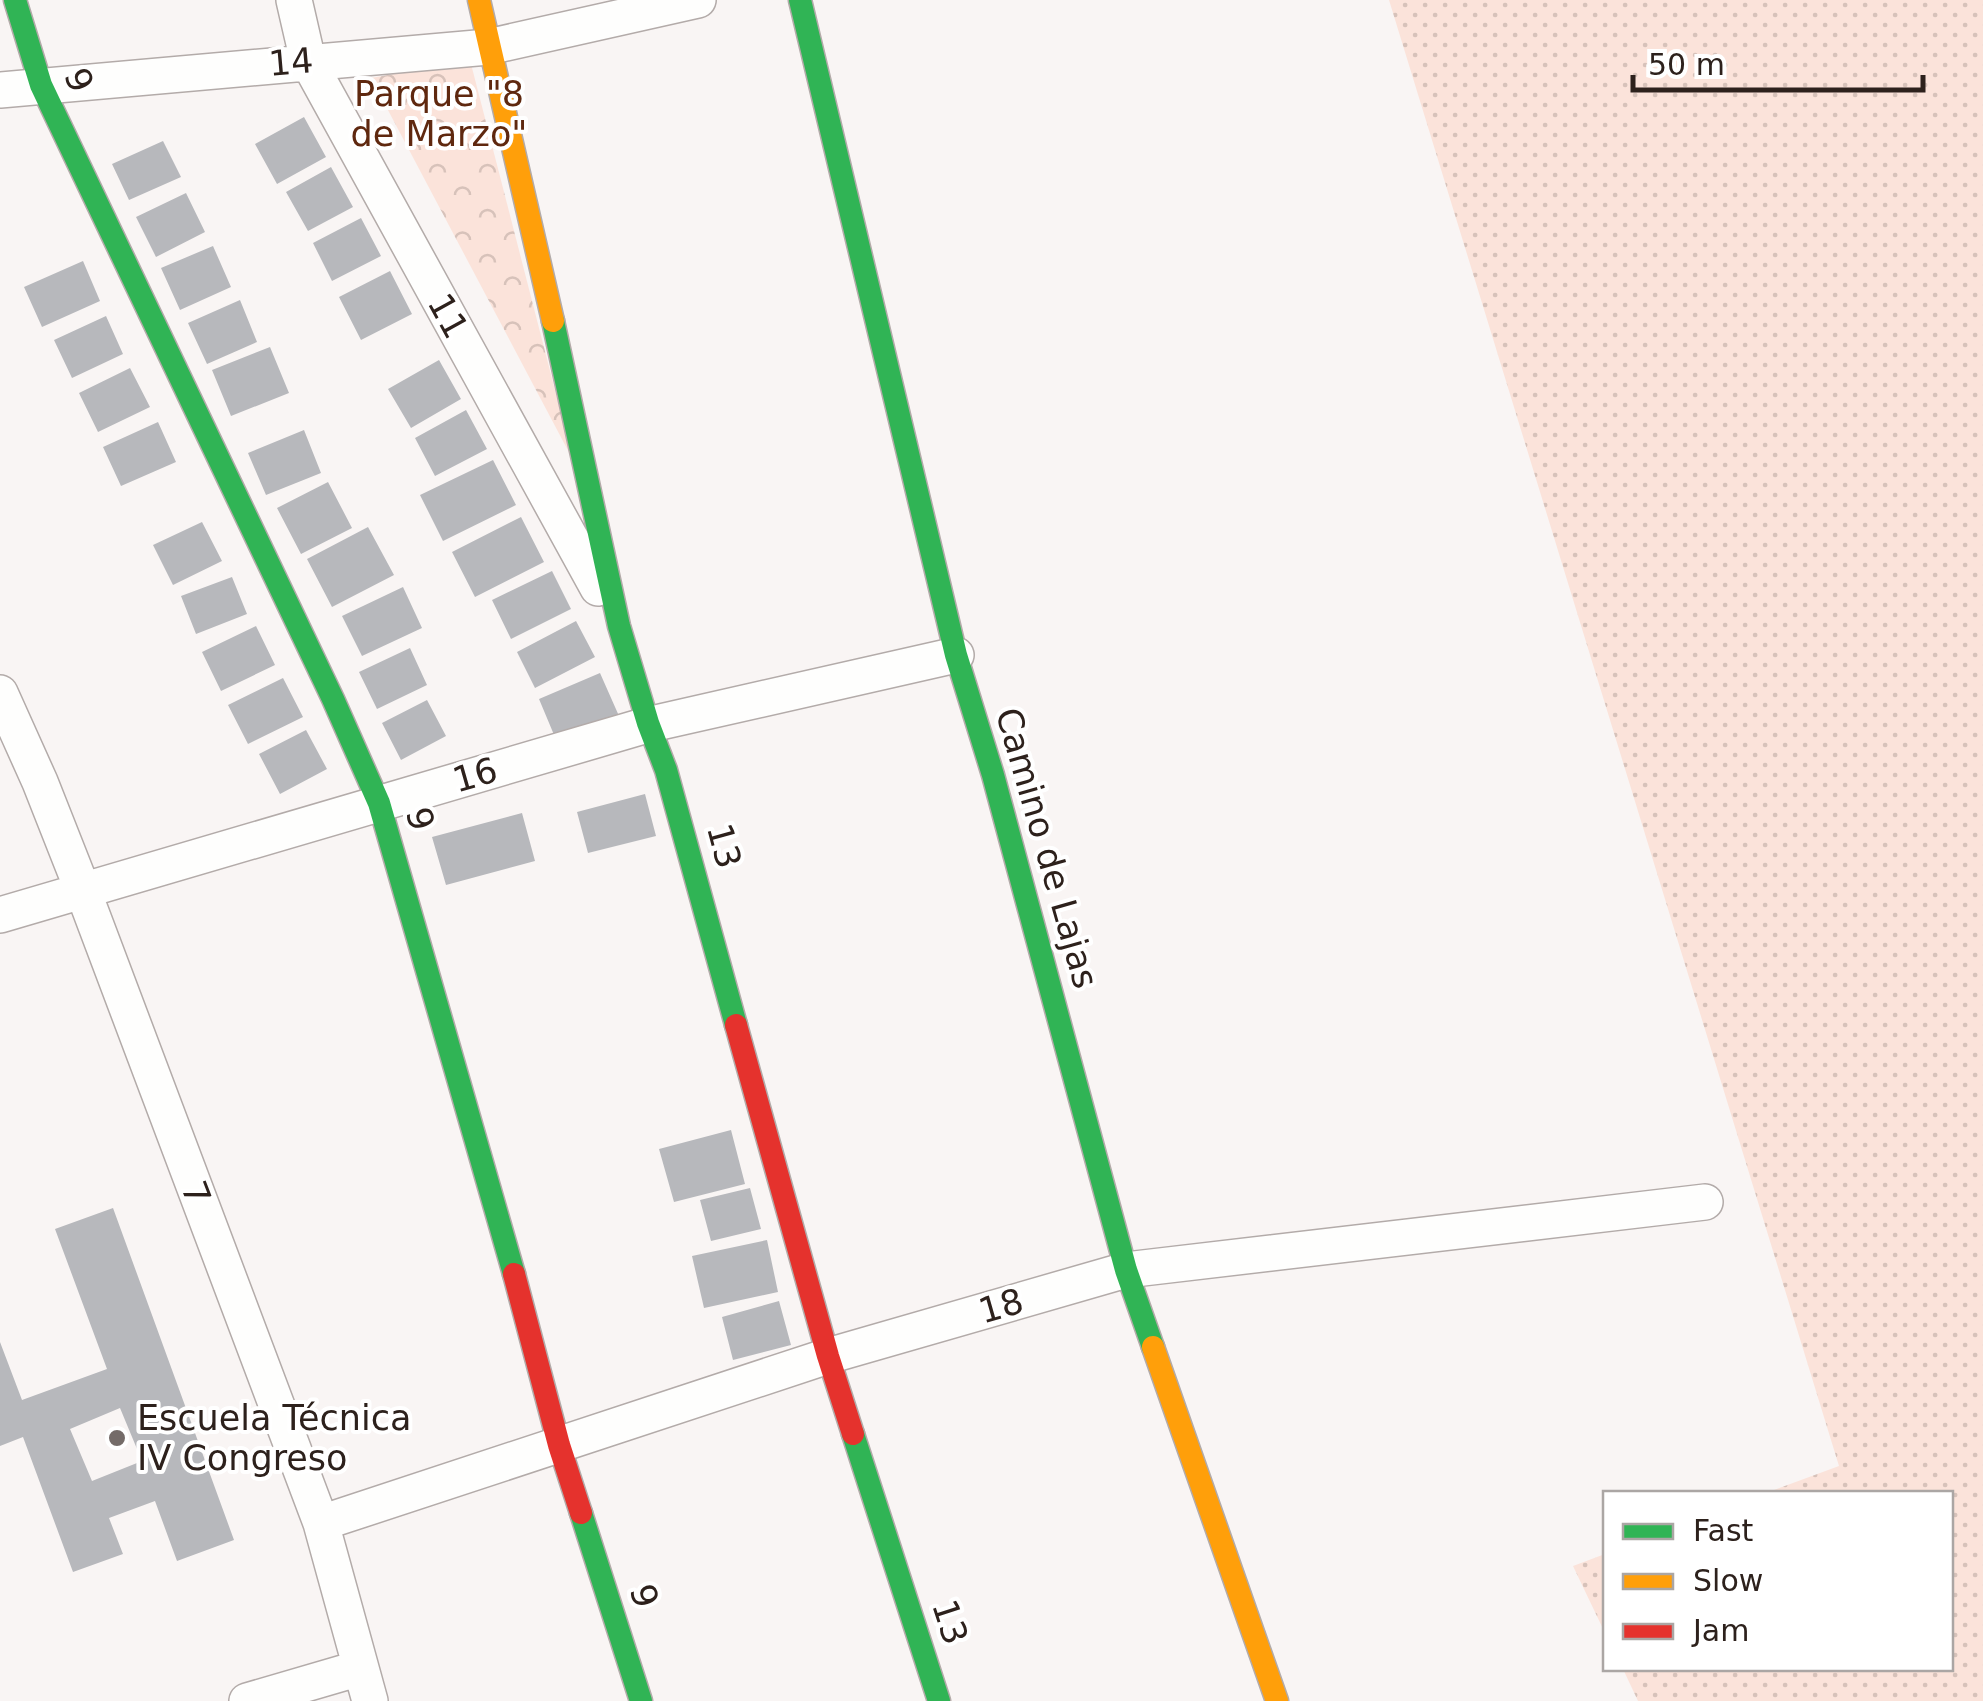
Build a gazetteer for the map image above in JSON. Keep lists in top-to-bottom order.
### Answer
{
  "streets": {
    "street": [
      "14",
      "9",
      "11",
      "16",
      "13",
      "Camino de Lajas",
      "7",
      "18"
    ]
  },
  "crossings": [
    ["14", "9"],
    ["14", "11"],
    ["14", "13"],
    ["9", "16"],
    ["9", "18"],
    ["11", "13"],
    ["16", "13"],
    ["16", "Camino de Lajas"],
    ["16", "7"],
    ["13", "18"],
    ["Camino de Lajas", "18"],
    ["7", "18"]
  ],
  "parks": ["Parque \"8 de Marzo\""],
  "places": ["Escuela Técnica IV Congreso"],
  "legend": ["Fast", "Slow", "Jam"],
  "scale_bar": "50 m"
}
